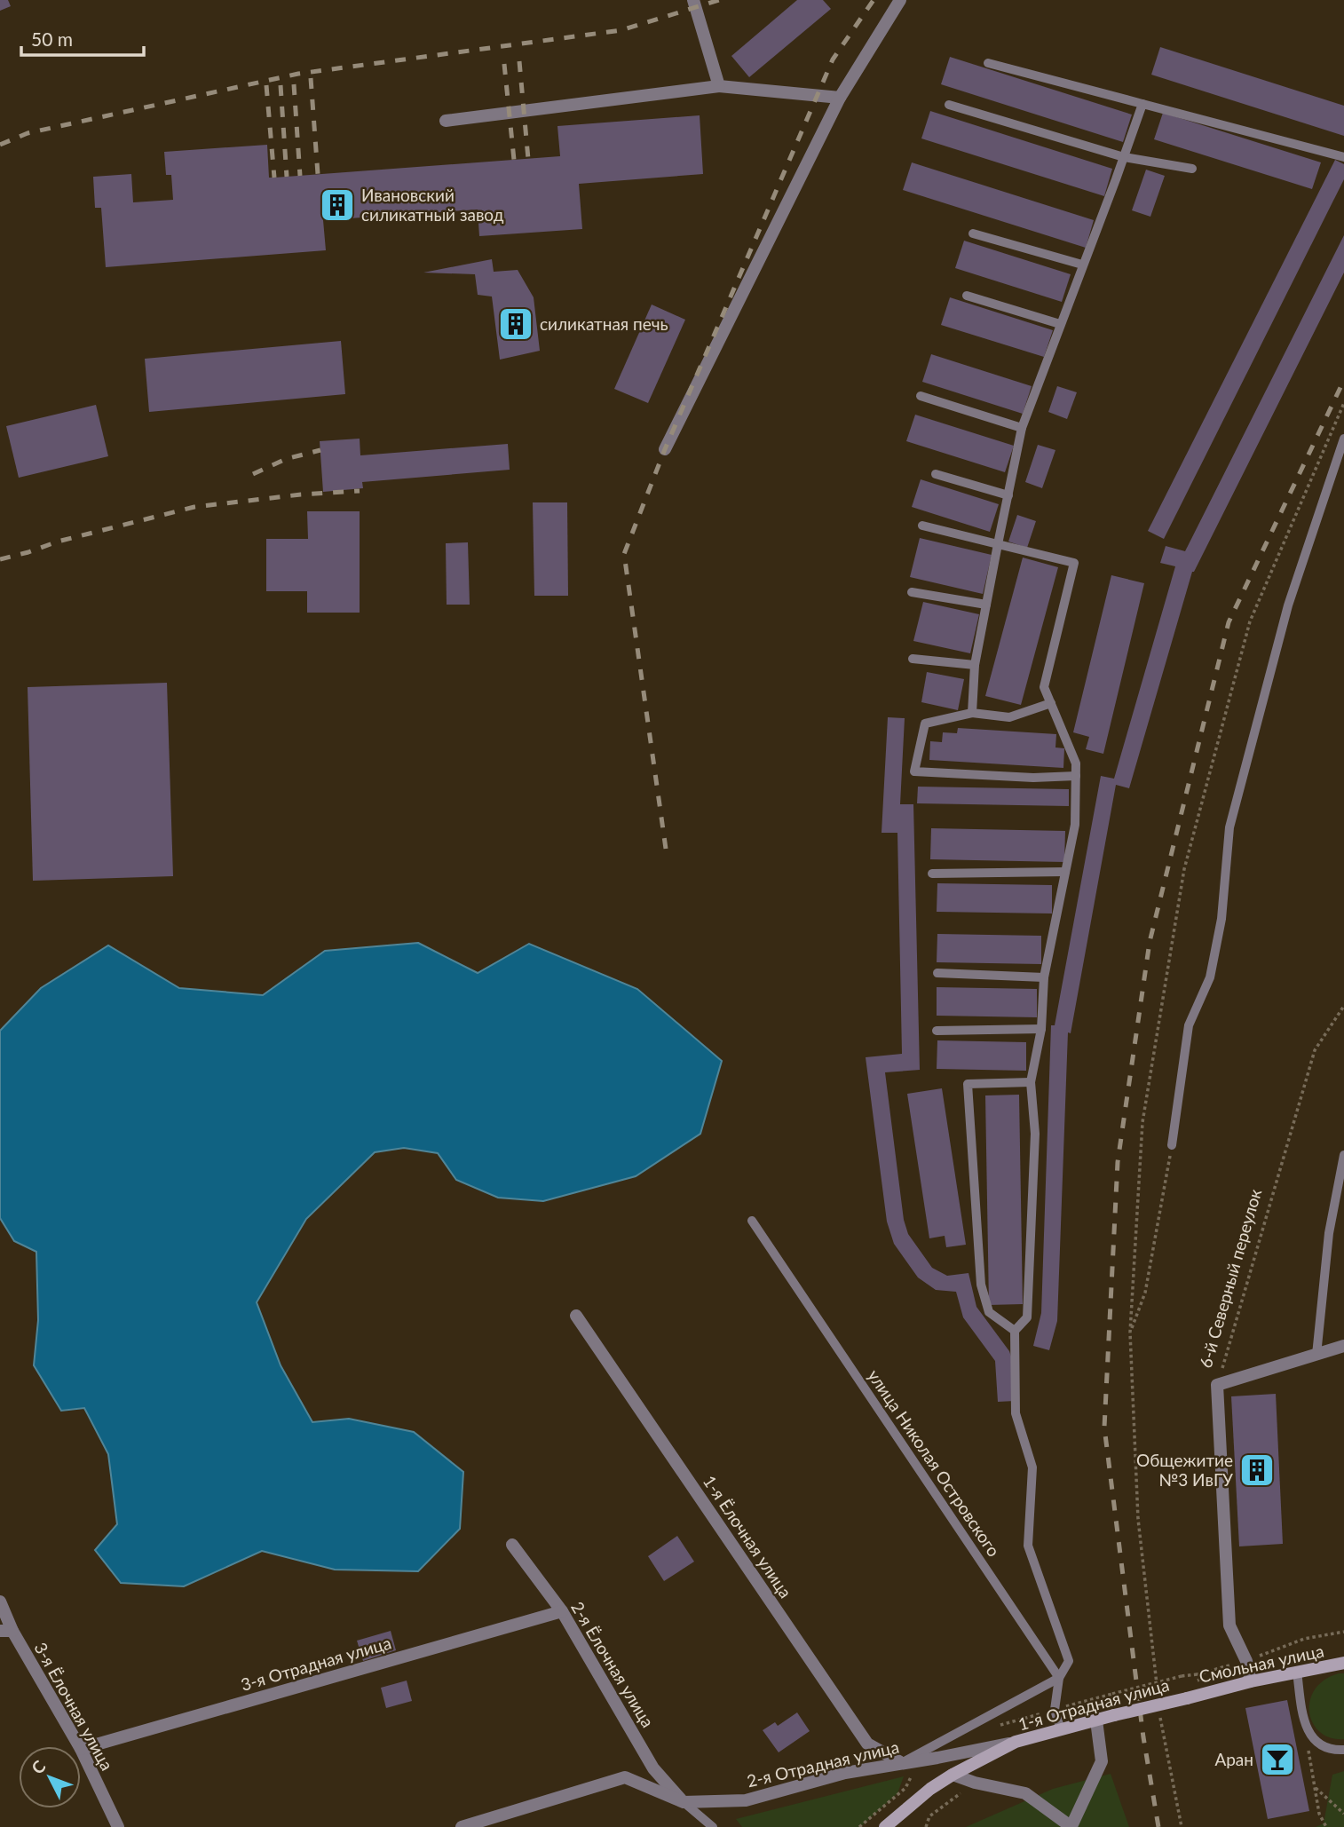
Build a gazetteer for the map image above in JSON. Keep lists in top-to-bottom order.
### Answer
{
  "streets": {
    "main road": ["Смольная улица", "1-я Отрадная улица"],
    "street": [
      "6-й Северный переулок",
      "1-я Ёлочная улица",
      "3-я Отрадная улица",
      "2-я Ёлочная улица",
      "3-я Ёлочная улица",
      "2-я Отрадная улица"
    ],
    "lane": ["улица Николая Островского"]
  },
  "crossings": [
    ["6-й Северный переулок", "Смольная улица"],
    ["1-я Ёлочная улица", "2-я Отрадная улица"],
    ["3-я Отрадная улица", "2-я Ёлочная улица"],
    ["3-я Отрадная улица", "3-я Ёлочная улица"],
    ["Смольная улица", "1-я Отрадная улица"],
    ["2-я Ёлочная улица", "2-я Отрадная улица"],
    ["1-я Отрадная улица", "2-я Отрадная улица"]
  ],
  "places": {
    "building": ["Ивановский силикатный завод", "силикатная печь", "Общежитие №3 ИвГУ"],
    "bar": ["Аран"]
  },
  "scale_bar": "50 m",
  "north": "top left"
}
